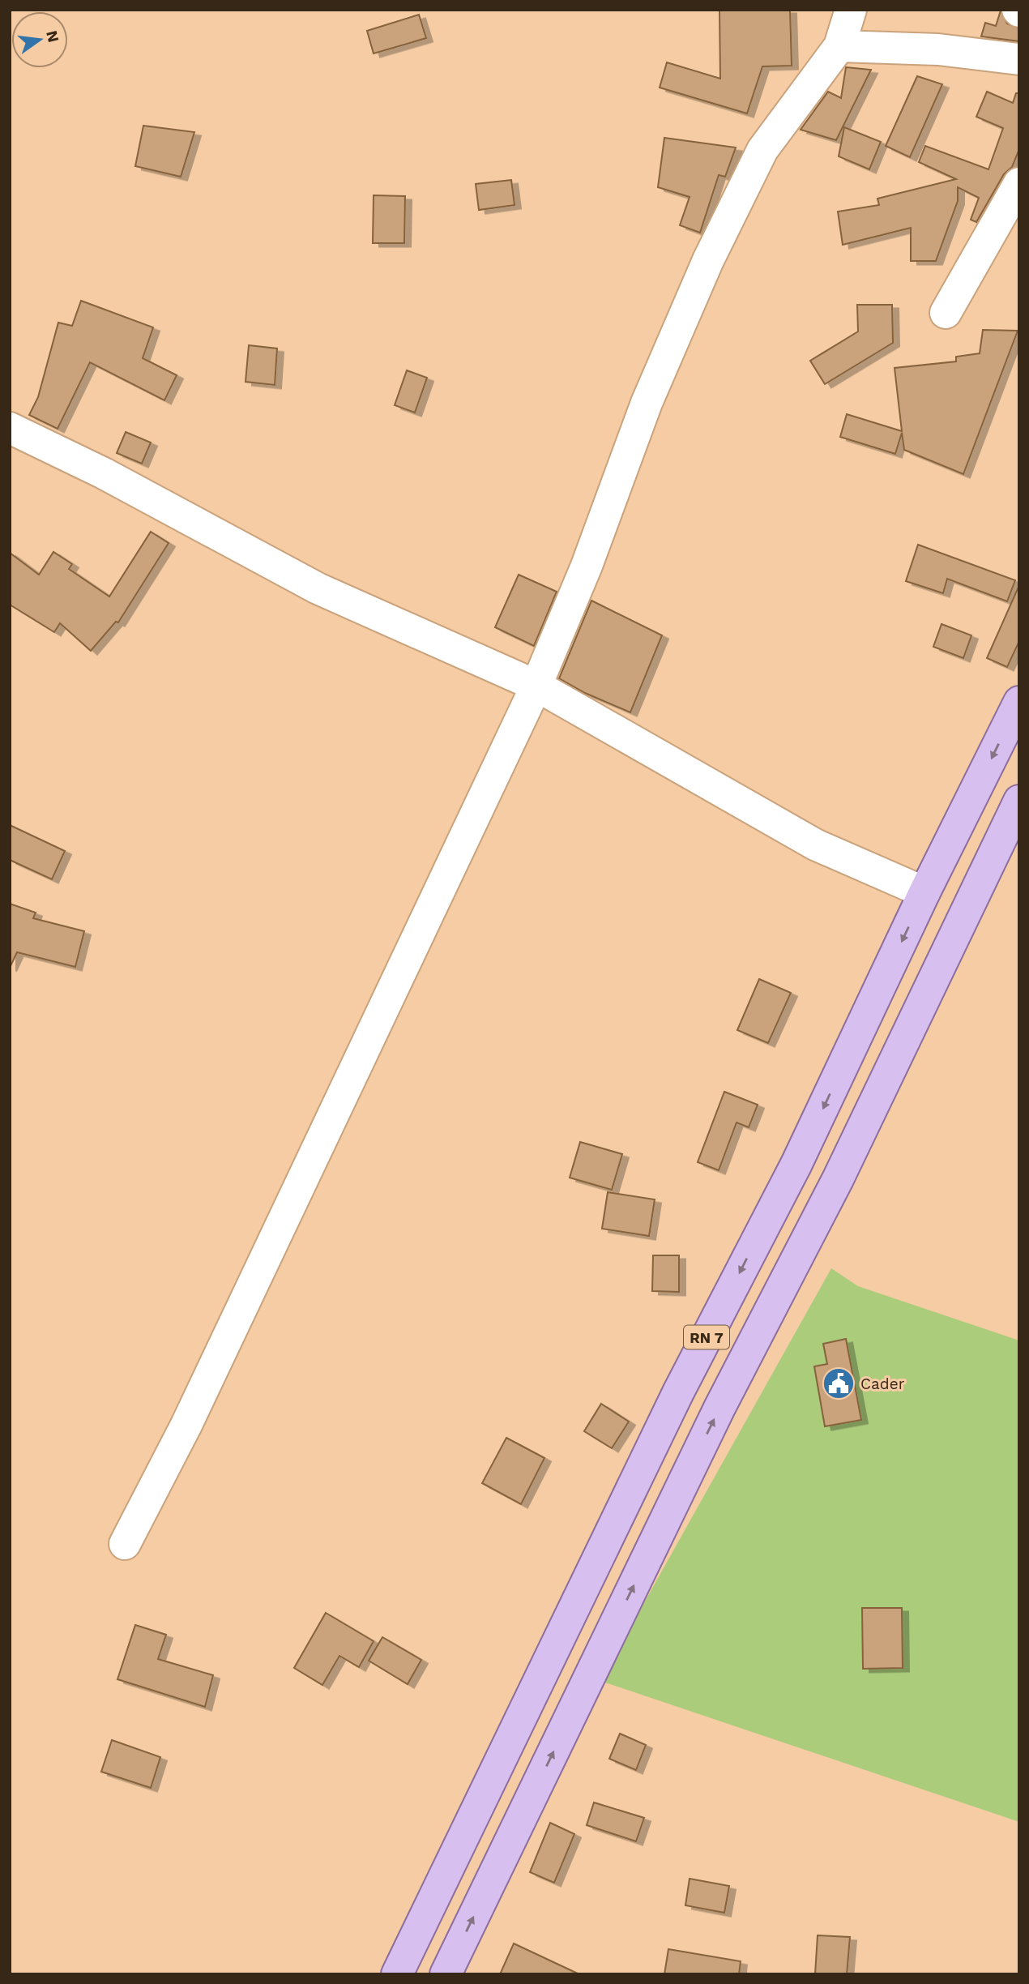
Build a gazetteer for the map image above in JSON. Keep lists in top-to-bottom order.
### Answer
{
  "streets": {
    "main road": ["RN 7"]
  },
  "places": {
    "public building": ["Cader"]
  },
  "north": "right"
}
